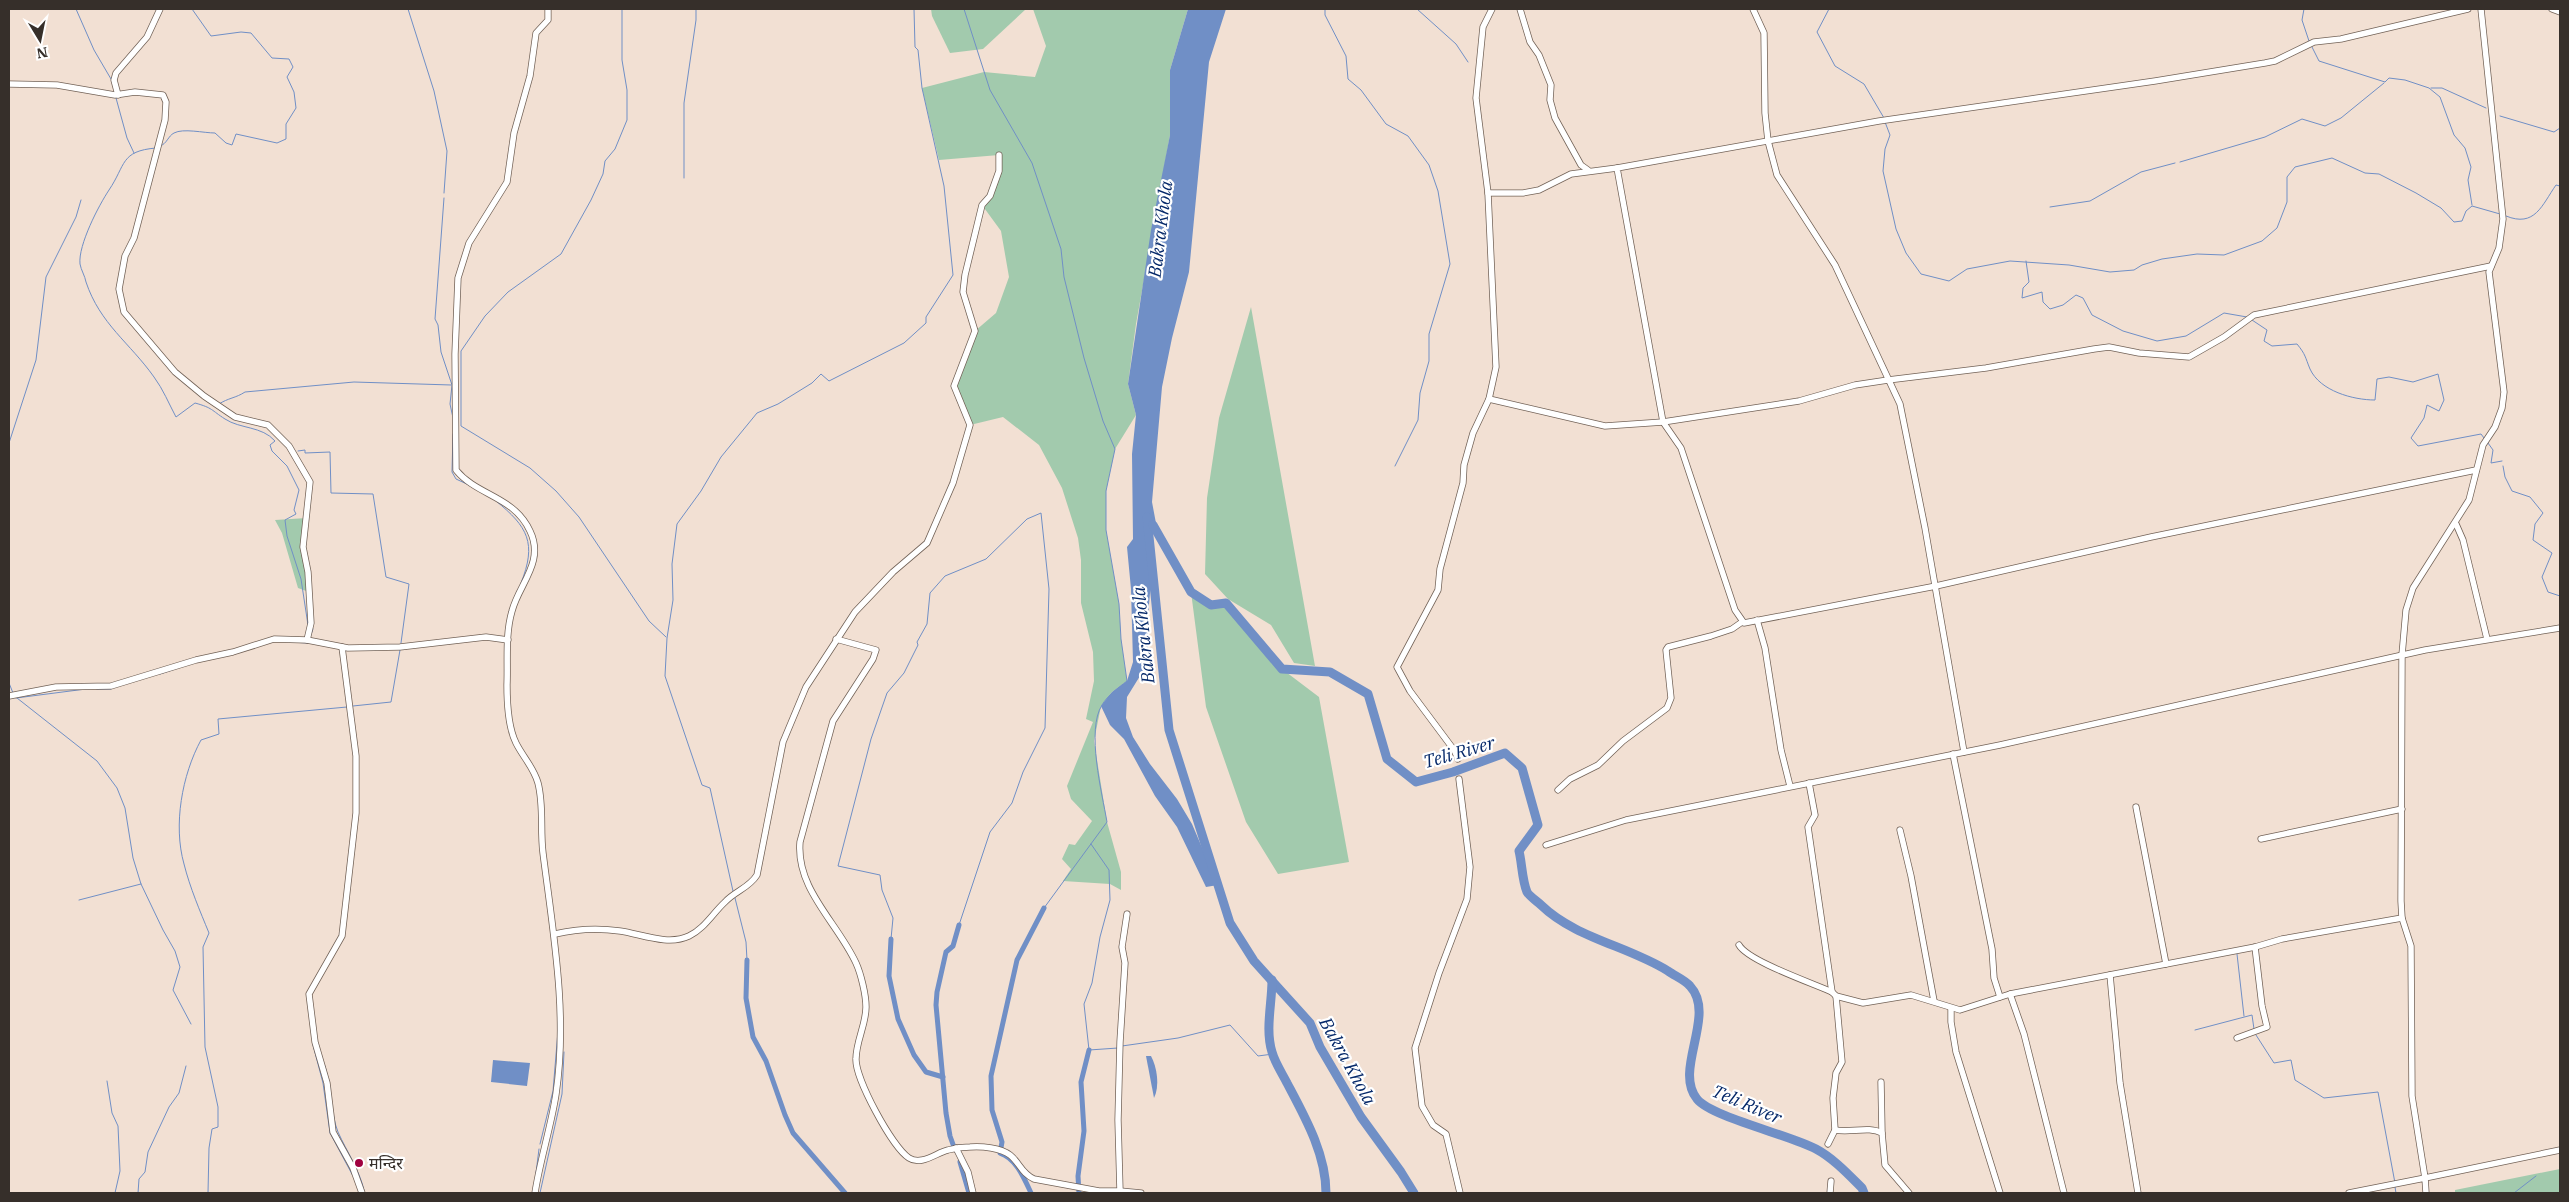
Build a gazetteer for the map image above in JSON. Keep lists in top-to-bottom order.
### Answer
{
  "water": ["Bakra Khola", "Teli River"],
  "places": ["मन्दिर"],
  "north": "bottom"
}
